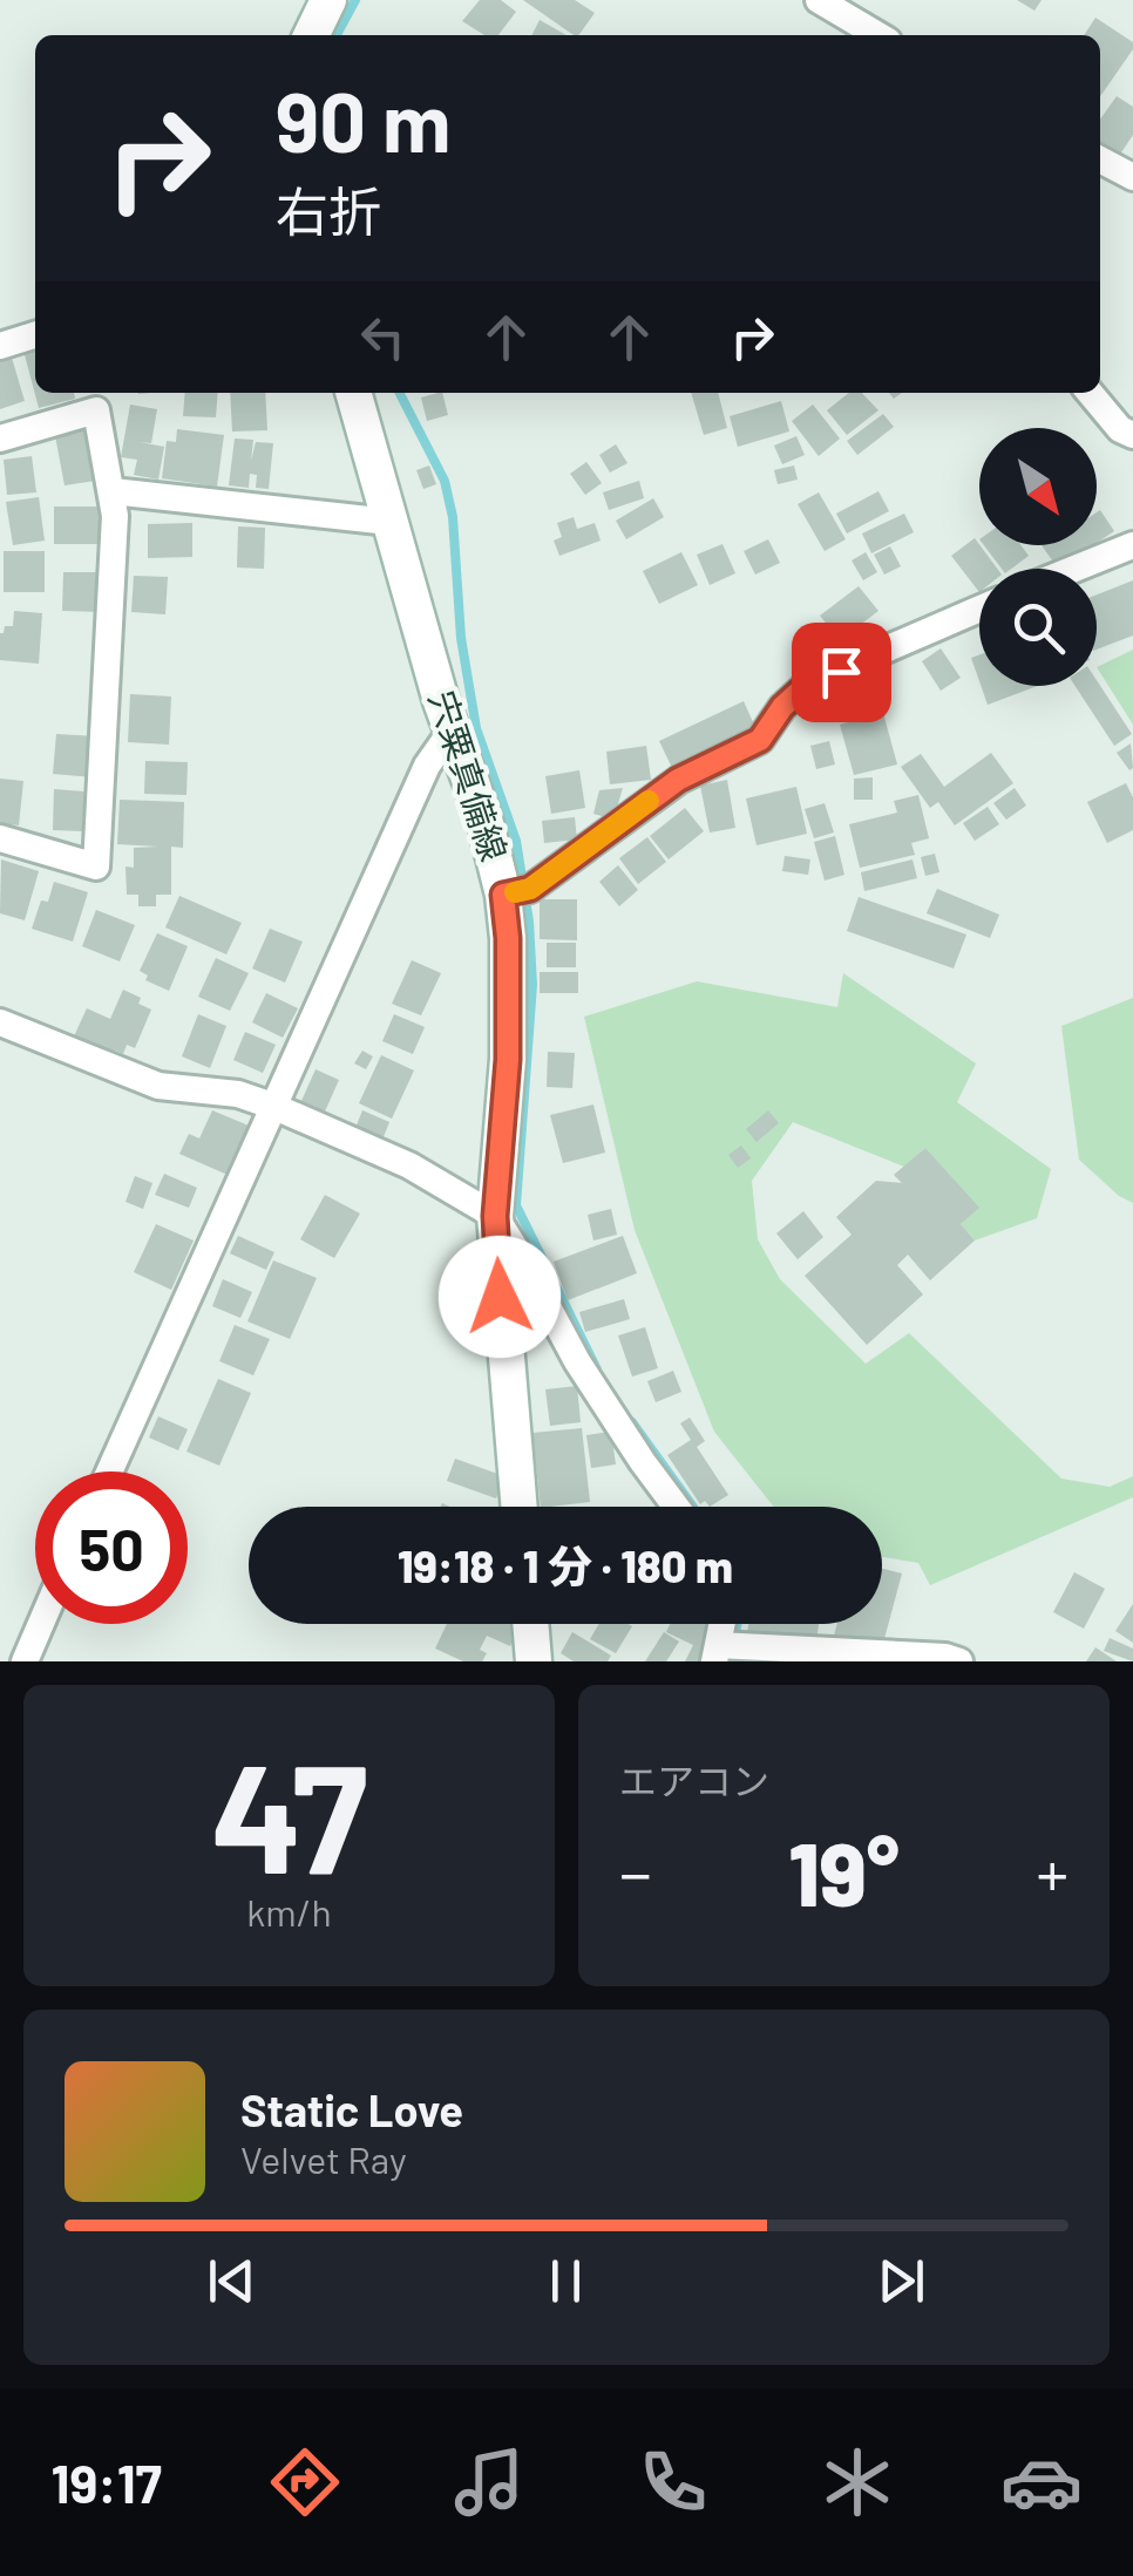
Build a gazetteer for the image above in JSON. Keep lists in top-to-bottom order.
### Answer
{
  "streets": {
    "main road": ["宍粟真備線"]
  },
  "north": "bottom right",
  "page": {
    "turn": ["90 m", "右折"],
    "limit": "50",
    "trip": "19:18 · 1 分 · 180 m",
    "tile": [
      ["47", "km/h"],
      "エアコン"
    ],
    "heat": ["−", "19°", "+"],
    "song": ["Static Love", "Velvet Ray"],
    "tabs": "19:17"
  }
}
